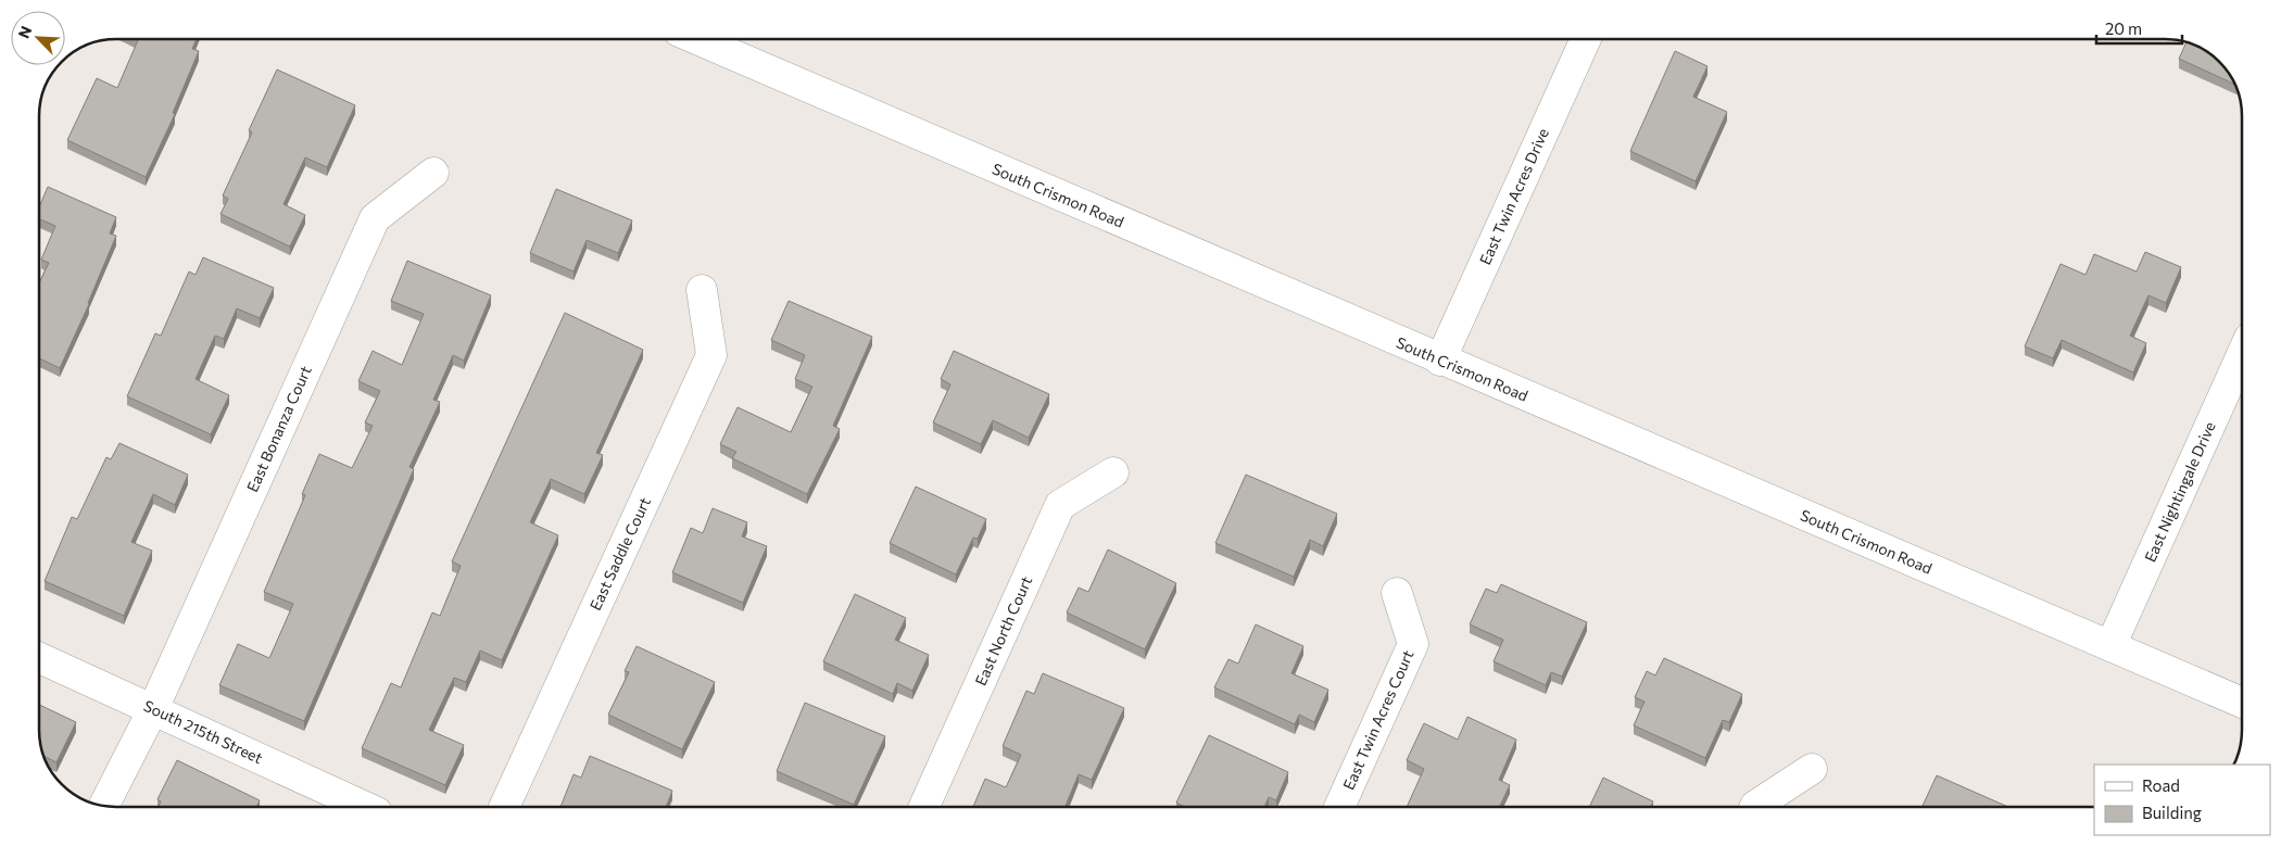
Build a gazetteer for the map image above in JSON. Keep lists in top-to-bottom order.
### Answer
{
  "streets": {
    "street": [
      "South Crismon Road",
      "East Twin Acres Drive",
      "East Bonanza Court",
      "East Nightingale Drive",
      "East Saddle Court",
      "East North Court",
      "East Twin Acres Court",
      "South 215th Street"
    ]
  },
  "crossings": [
    ["South Crismon Road", "East Twin Acres Drive"],
    ["South Crismon Road", "East Nightingale Drive"],
    ["East Bonanza Court", "South 215th Street"]
  ],
  "legend": ["Road", "Building"],
  "scale_bar": "20 m",
  "north": "top left"
}
